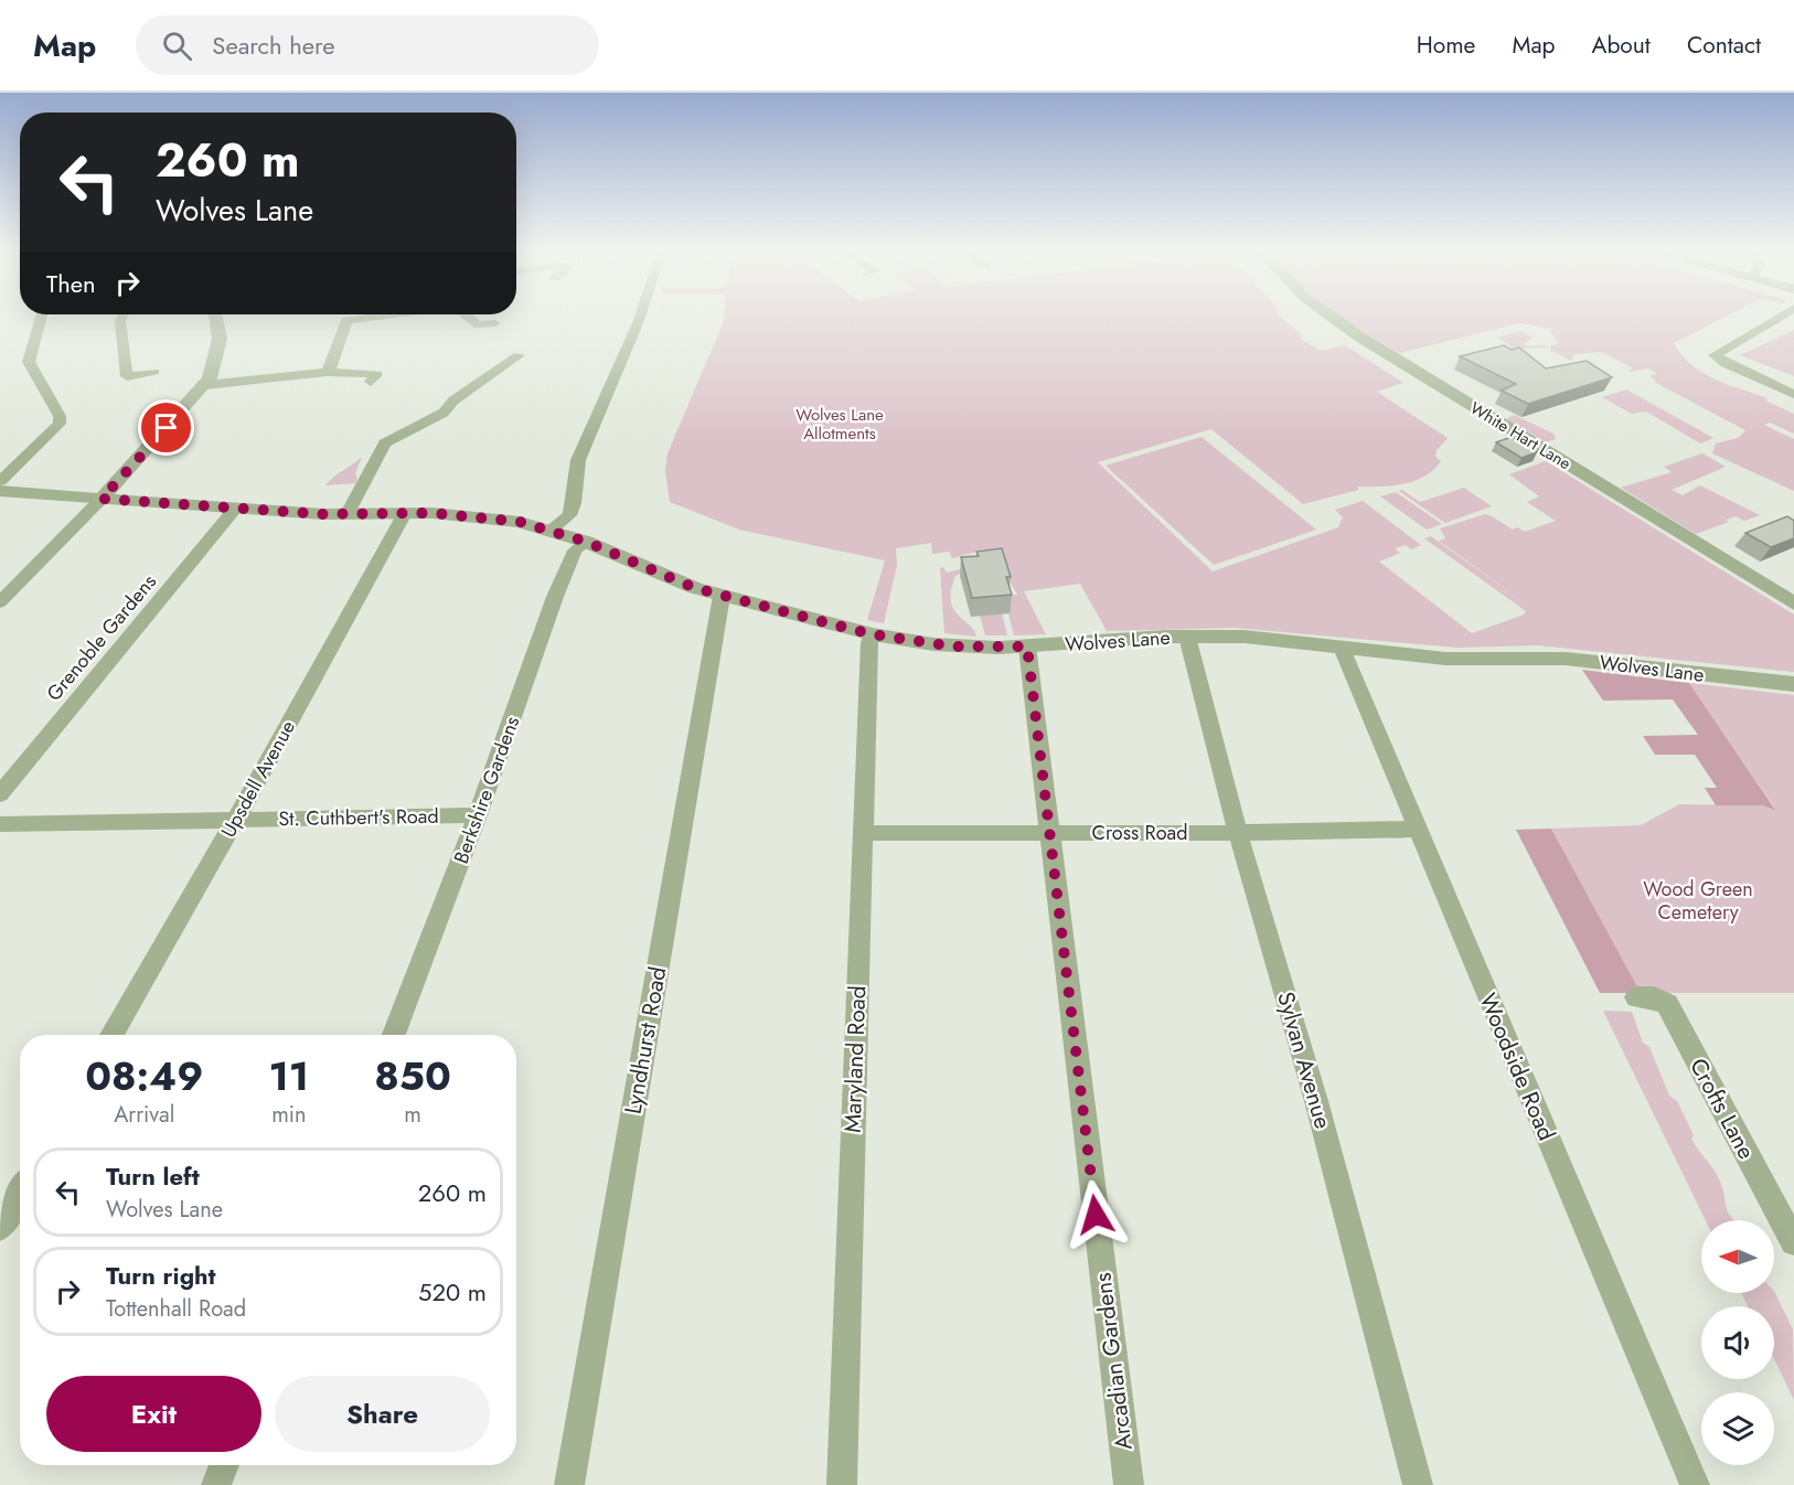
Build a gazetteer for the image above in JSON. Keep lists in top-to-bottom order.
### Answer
{
  "streets": {
    "street": [
      "White Hart Lane",
      "Grenoble Gardens",
      "Wolves Lane",
      "Upsdell Avenue",
      "Berkshire Gardens",
      "St. Cuthbert's Road",
      "Cross Road",
      "Lyndhurst Road",
      "Maryland Road",
      "Sylvan Avenue",
      "Woodside Road",
      "Crofts Lane",
      "Arcadian Gardens"
    ]
  },
  "crossings": [
    ["Grenoble Gardens", "Wolves Lane"],
    ["Wolves Lane", "Upsdell Avenue"],
    ["Wolves Lane", "Berkshire Gardens"],
    ["Wolves Lane", "Lyndhurst Road"],
    ["Wolves Lane", "Maryland Road"],
    ["Wolves Lane", "Sylvan Avenue"],
    ["Wolves Lane", "Woodside Road"],
    ["Wolves Lane", "Arcadian Gardens"],
    ["Upsdell Avenue", "St. Cuthbert's Road"],
    ["Berkshire Gardens", "St. Cuthbert's Road"],
    ["Cross Road", "Maryland Road"],
    ["Cross Road", "Sylvan Avenue"],
    ["Cross Road", "Woodside Road"],
    ["Cross Road", "Arcadian Gardens"]
  ],
  "parks": ["Wolves Lane Allotments", "Wood Green Cemetery"],
  "north": "left",
  "page": {
    "header": "Map",
    "search": "Search here",
    "nav": [
      "Home",
      "Map",
      "About",
      "Contact"
    ],
    "turn": ["260 m", "Wolves Lane"],
    "then": "Then",
    "eta": [
      "08:49",
      "Arrival",
      "11",
      "min",
      "850",
      "m"
    ],
    "list": [
      {
        "name": "Turn left",
        "note": "Wolves Lane",
        "value": "260 m"
      },
      {
        "name": "Turn right",
        "note": "Tottenhall Road",
        "value": "520 m"
      }
    ],
    "buttons": ["Exit", "Share"]
  }
}
